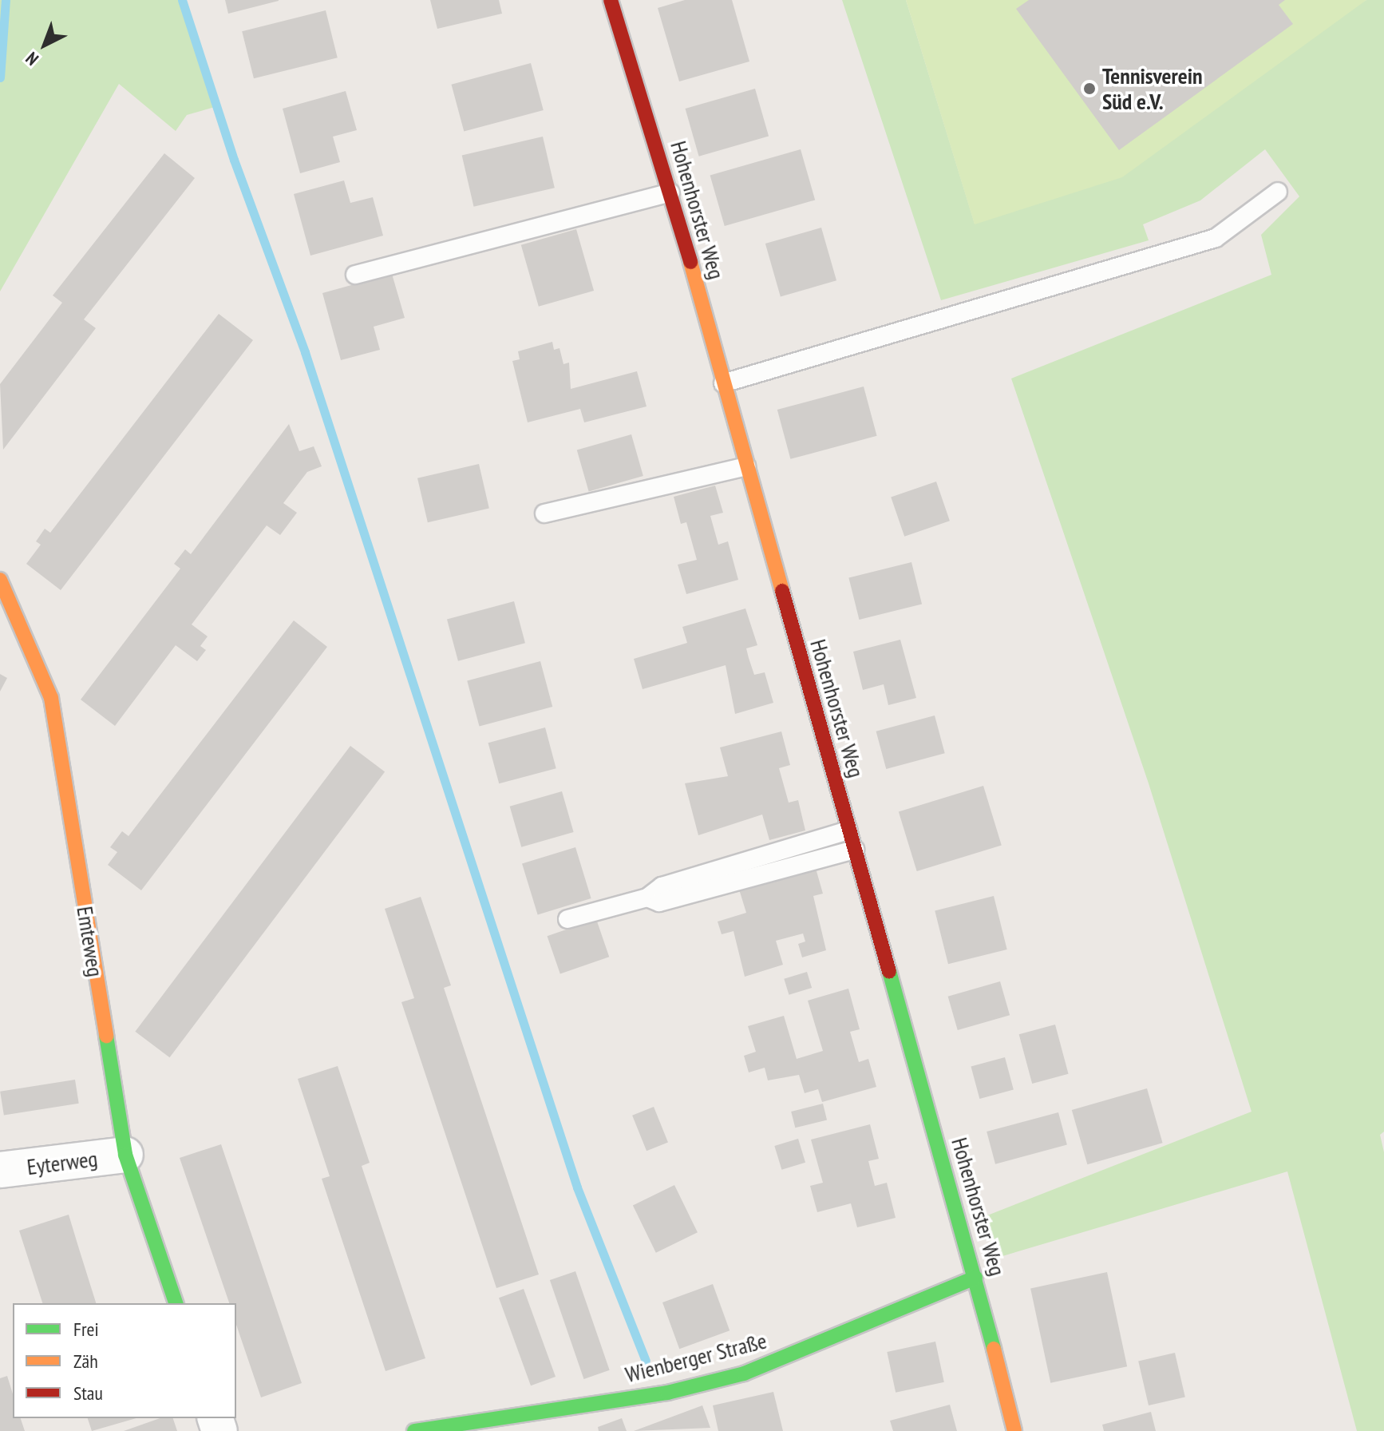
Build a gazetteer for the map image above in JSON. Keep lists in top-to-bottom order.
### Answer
{
  "streets": {
    "street": [
      "Hohenhorster Weg",
      "Emteweg",
      "Eyterweg",
      "Wienberger Straße"
    ]
  },
  "crossings": [
    ["Hohenhorster Weg", "Wienberger Straße"],
    ["Emteweg", "Eyterweg"]
  ],
  "places": ["Tennisverein Süd e.V."],
  "legend": ["Frei", "Zäh", "Stau"],
  "north": "bottom left"
}
